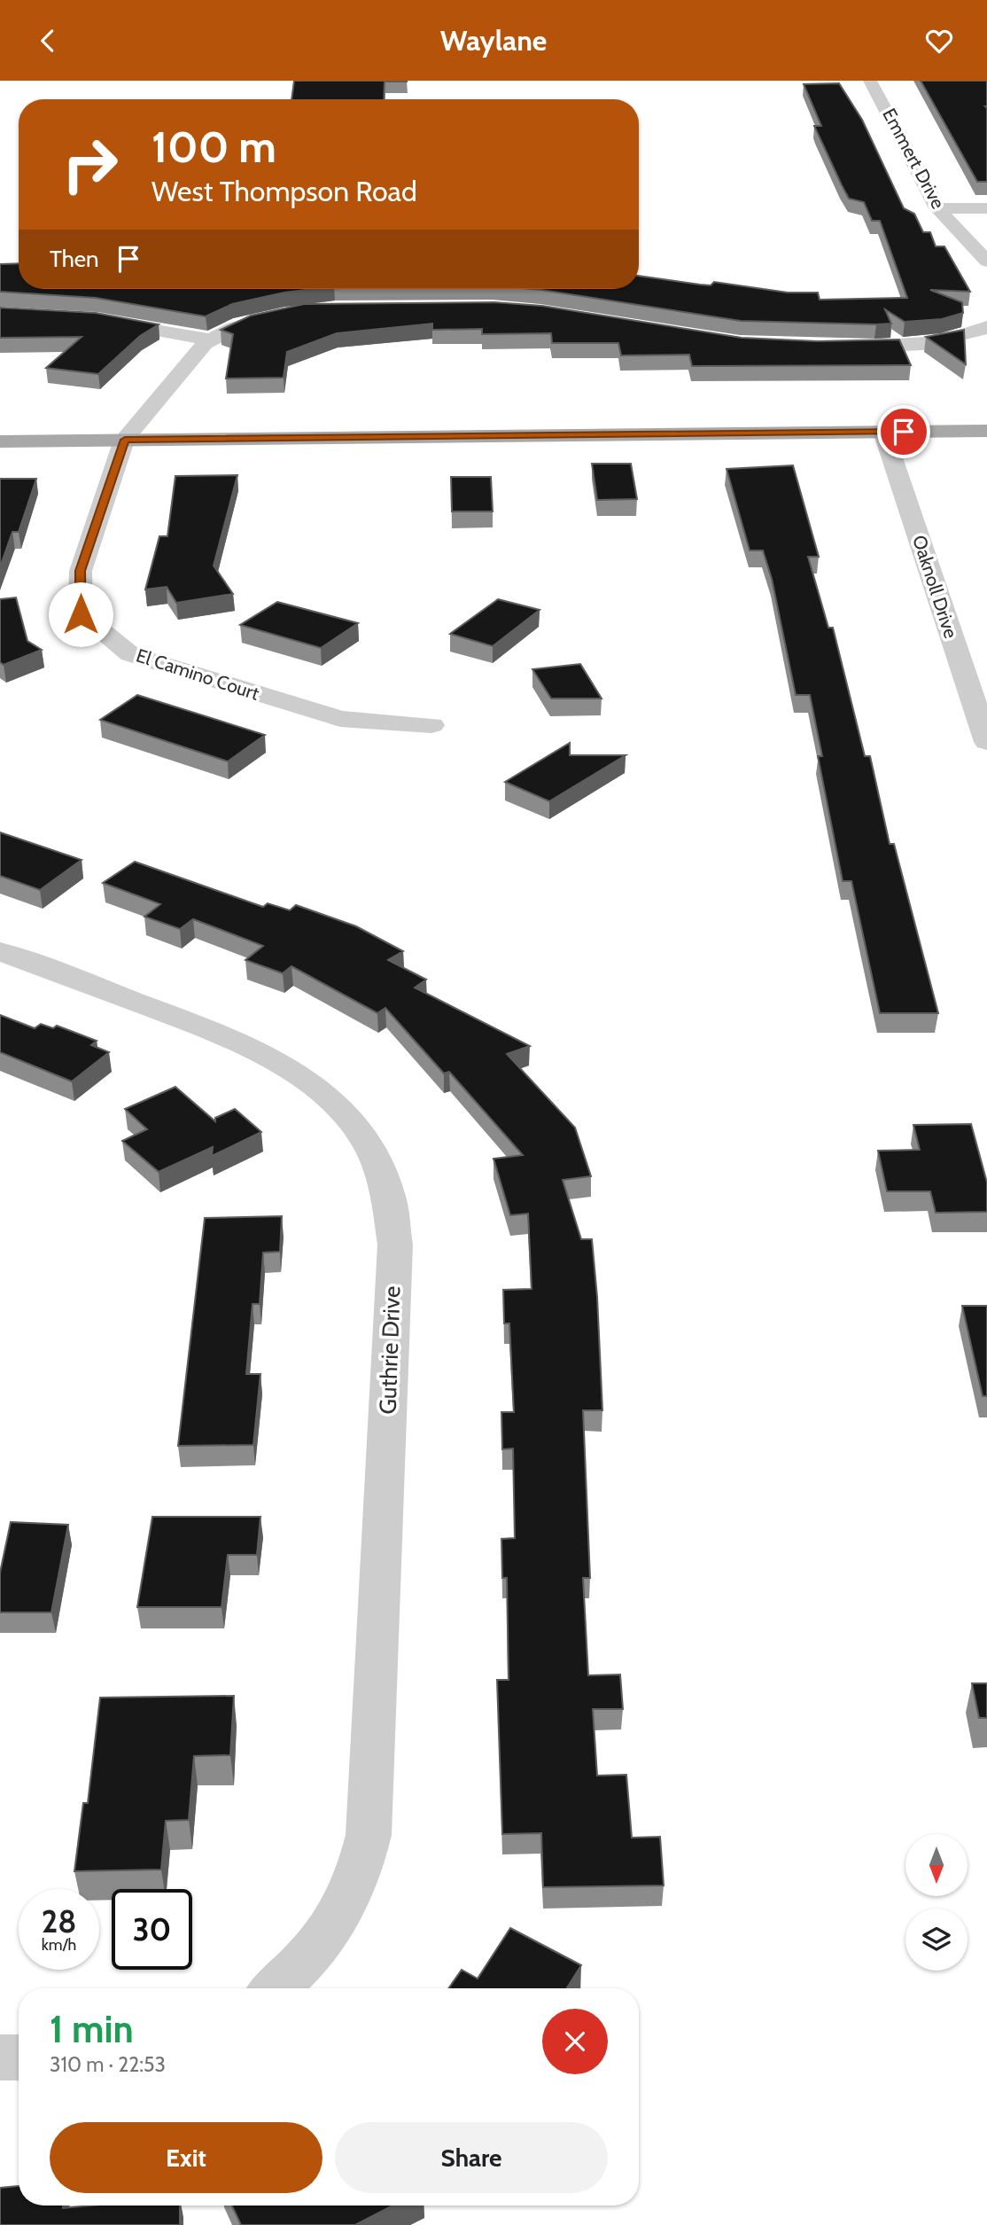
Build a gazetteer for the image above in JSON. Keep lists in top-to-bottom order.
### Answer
{
  "streets": {
    "street": [
      "Emmert Drive",
      "Oaknoll Drive",
      "El Camino Court",
      "Guthrie Drive"
    ]
  },
  "north": "bottom",
  "page": {
    "header": "Waylane",
    "turn": ["100 m", "West Thompson Road"],
    "then": "Then",
    "speed": "28 km/h",
    "limit": "30",
    "heading": ["1 min", "310 m · 22:53"],
    "buttons": ["Exit", "Share"]
  }
}
